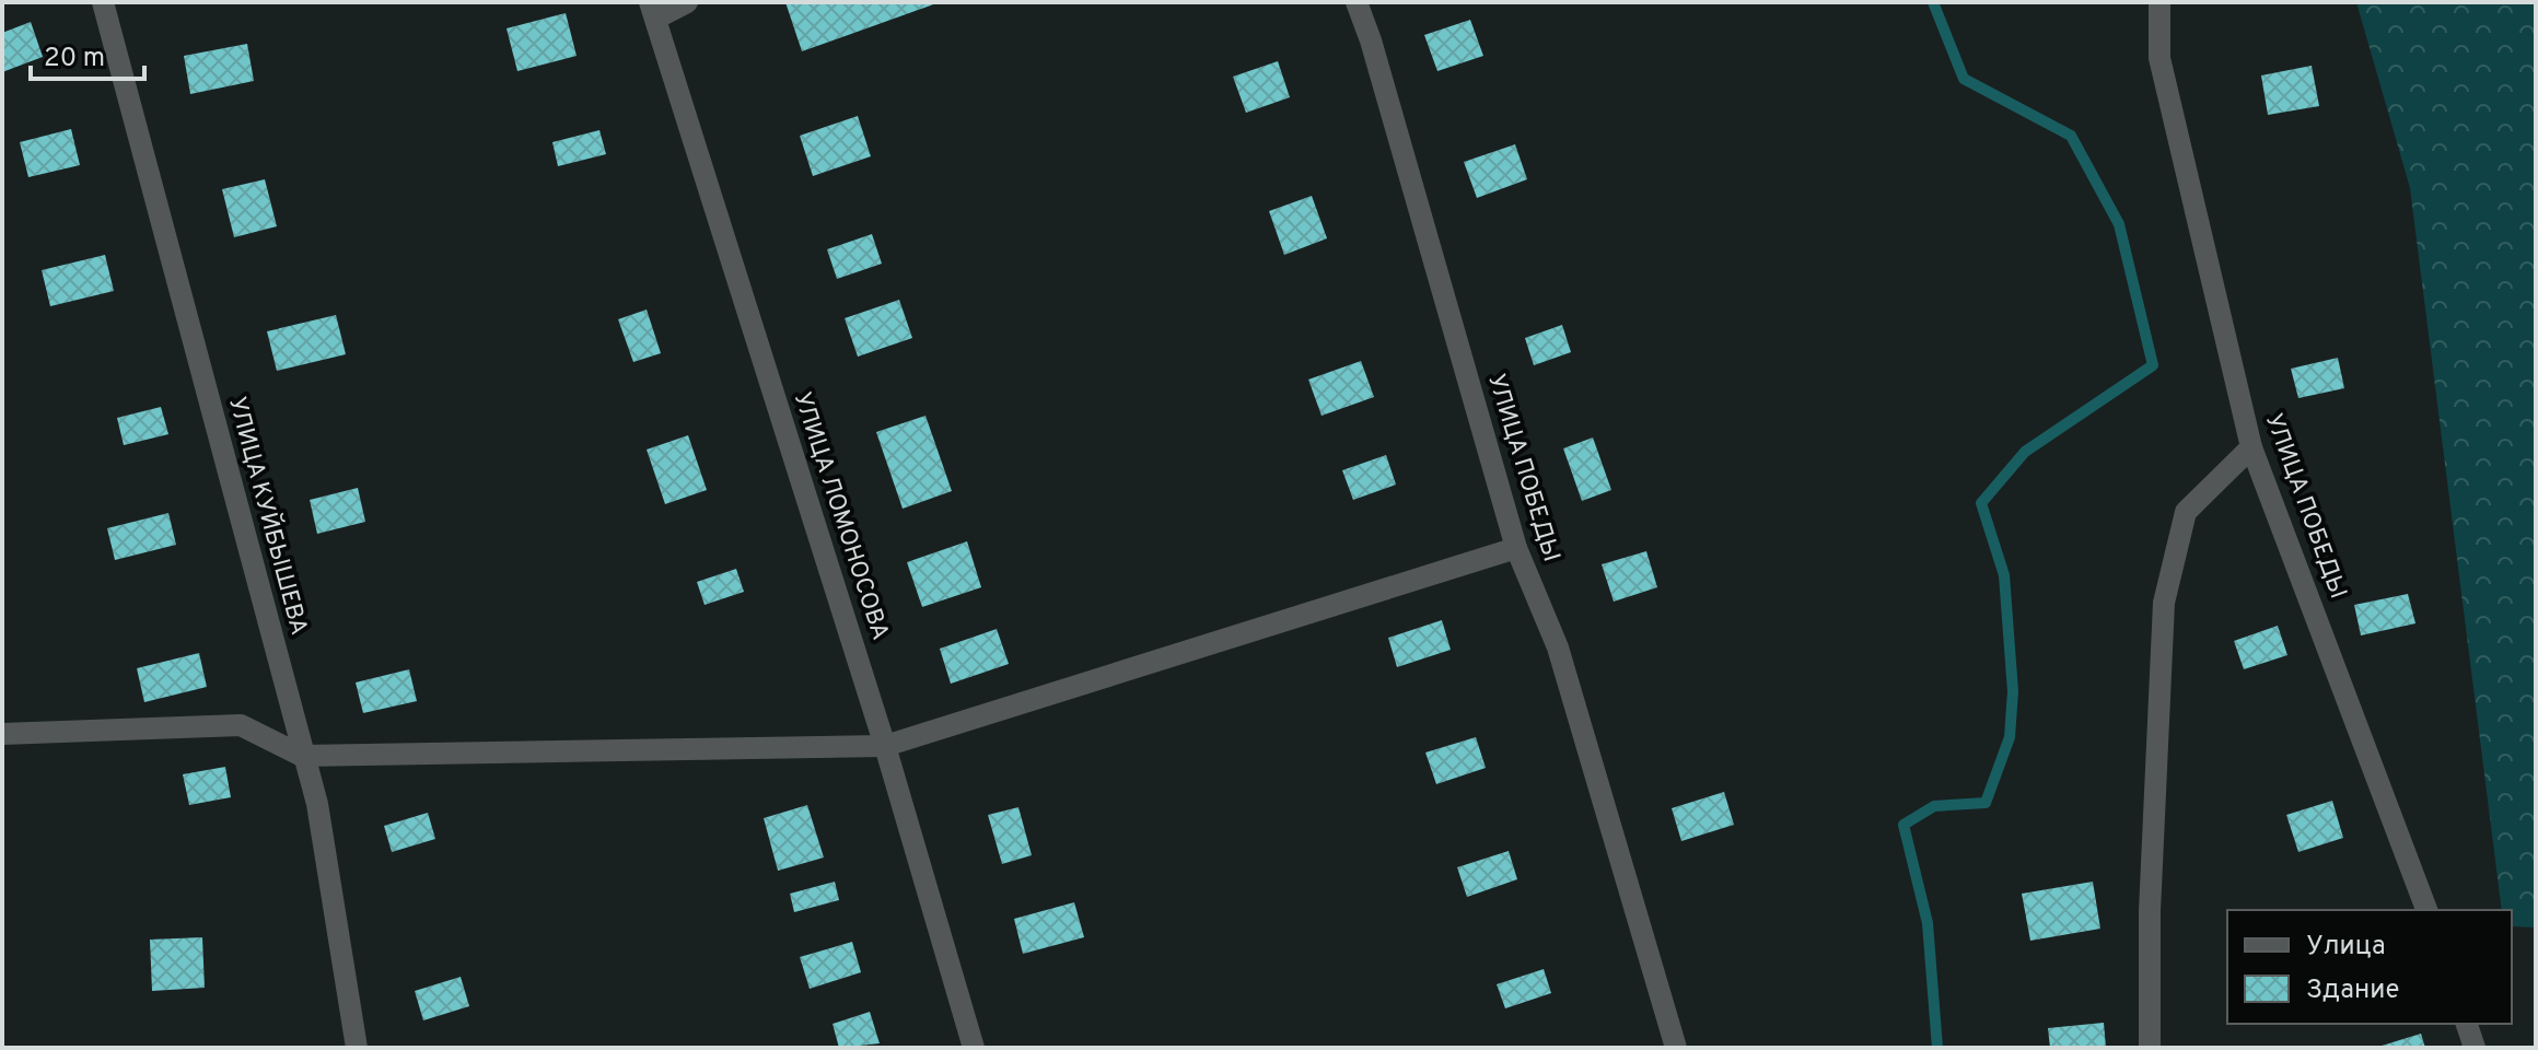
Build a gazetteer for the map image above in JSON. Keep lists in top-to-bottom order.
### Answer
{
  "streets": {
    "street": ["УЛИЦА ПОБЕДЫ", "УЛИЦА КУЙБЫШЕВА", "УЛИЦА ЛОМОНОСОВА"]
  },
  "legend": ["Улица", "Здание"],
  "scale_bar": "20 m"
}
